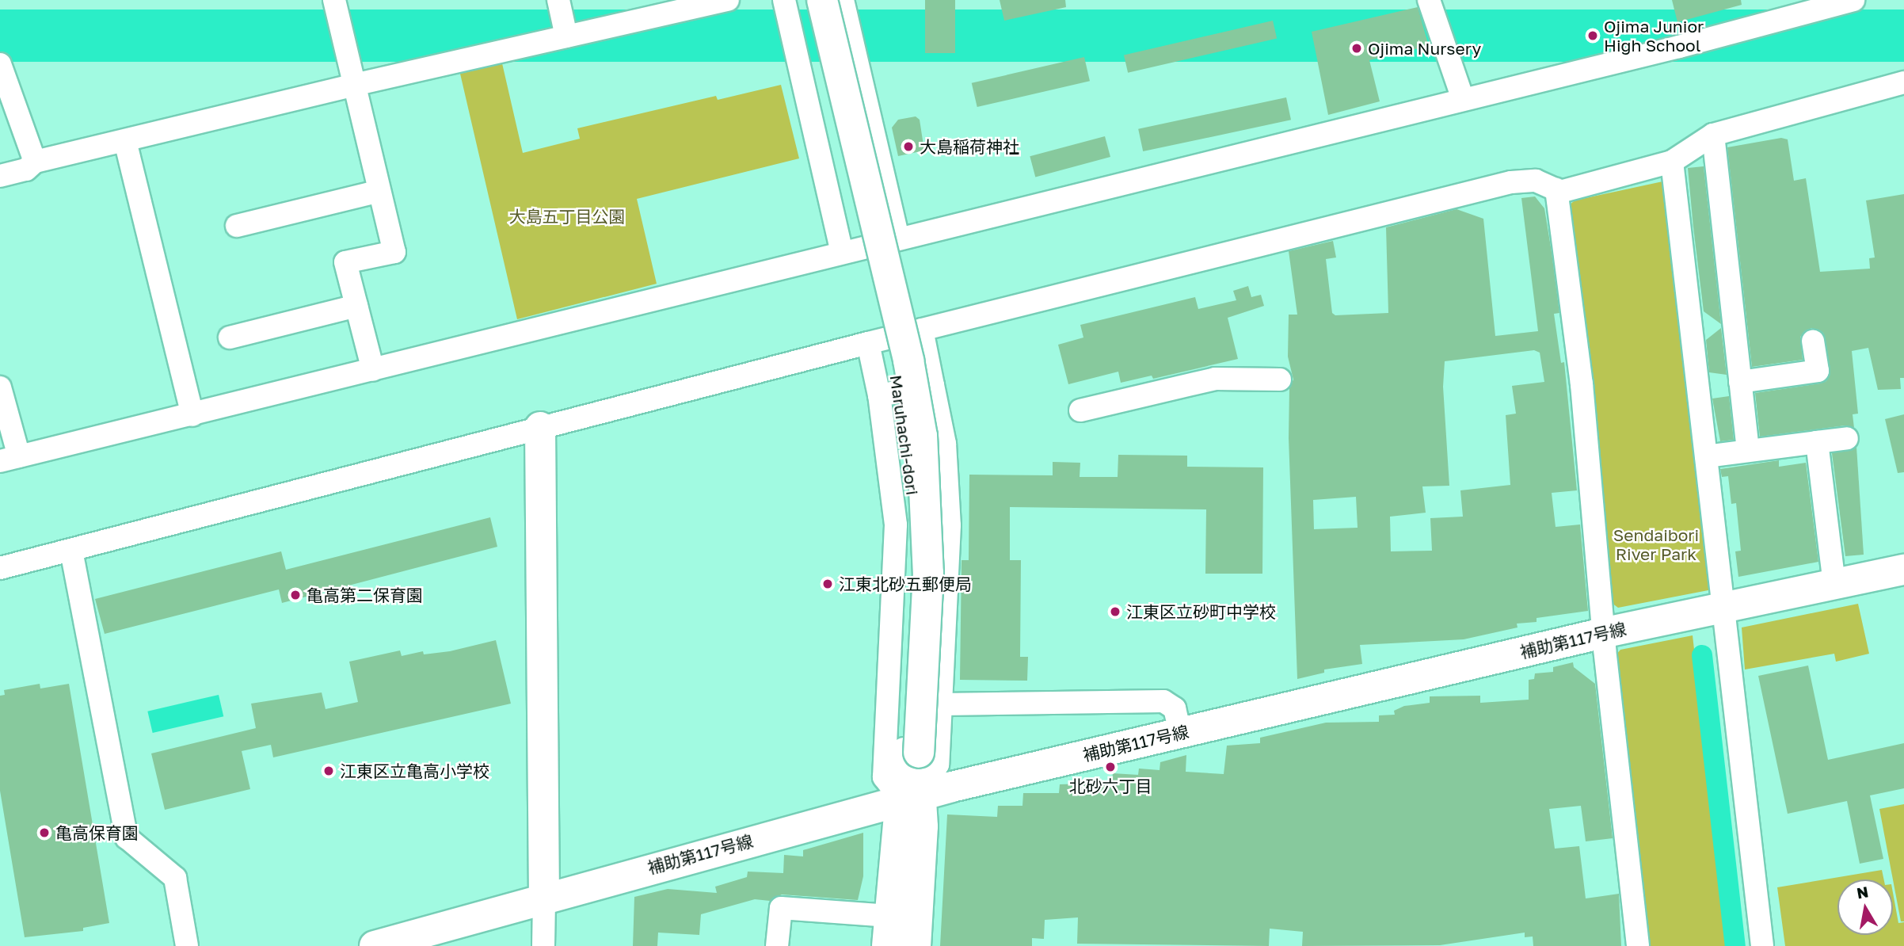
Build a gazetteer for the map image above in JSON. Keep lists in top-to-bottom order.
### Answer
{
  "streets": {
    "street": ["Maruhachi-dori", "補助第117号線"]
  },
  "crossings": [
    ["Maruhachi-dori", "補助第117号線"]
  ],
  "parks": ["大島五丁目公園", "Sendaibori River Park"],
  "places": [
    "Ojima Junior High School",
    "Ojima Nursery",
    "大島稲荷神社",
    "江東北砂五郵便局",
    "亀高第二保育園",
    "江東区立砂町中学校",
    "北砂六丁目",
    "江東区立亀高小学校",
    "亀高保育園"
  ],
  "north": "top"
}
